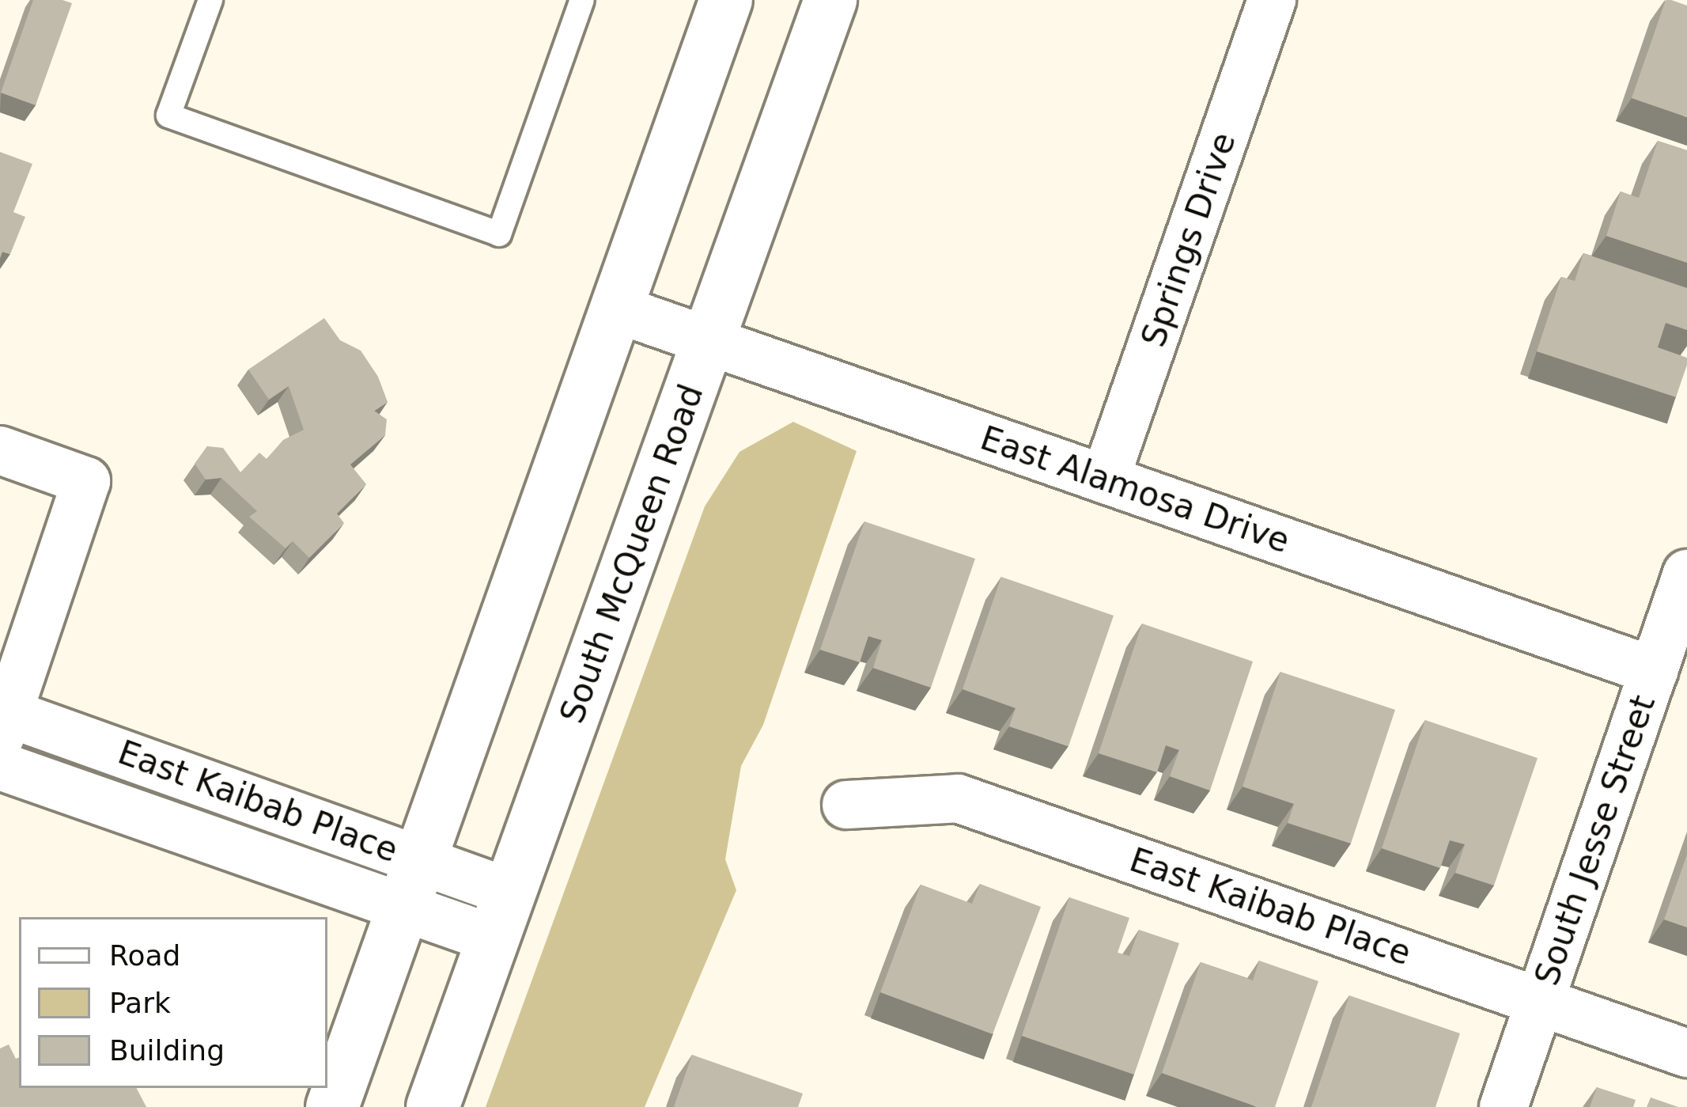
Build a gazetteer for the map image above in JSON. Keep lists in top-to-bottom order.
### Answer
{
  "streets": {
    "main road": ["South McQueen Road"],
    "street": [
      "Springs Drive",
      "East Alamosa Drive",
      "East Kaibab Place",
      "South Jesse Street"
    ]
  },
  "crossings": [
    ["Springs Drive", "East Alamosa Drive"],
    ["East Alamosa Drive", "South McQueen Road"],
    ["East Alamosa Drive", "South Jesse Street"],
    ["South McQueen Road", "East Kaibab Place"],
    ["East Kaibab Place", "South Jesse Street"]
  ],
  "legend": ["Road", "Park", "Building"]
}
